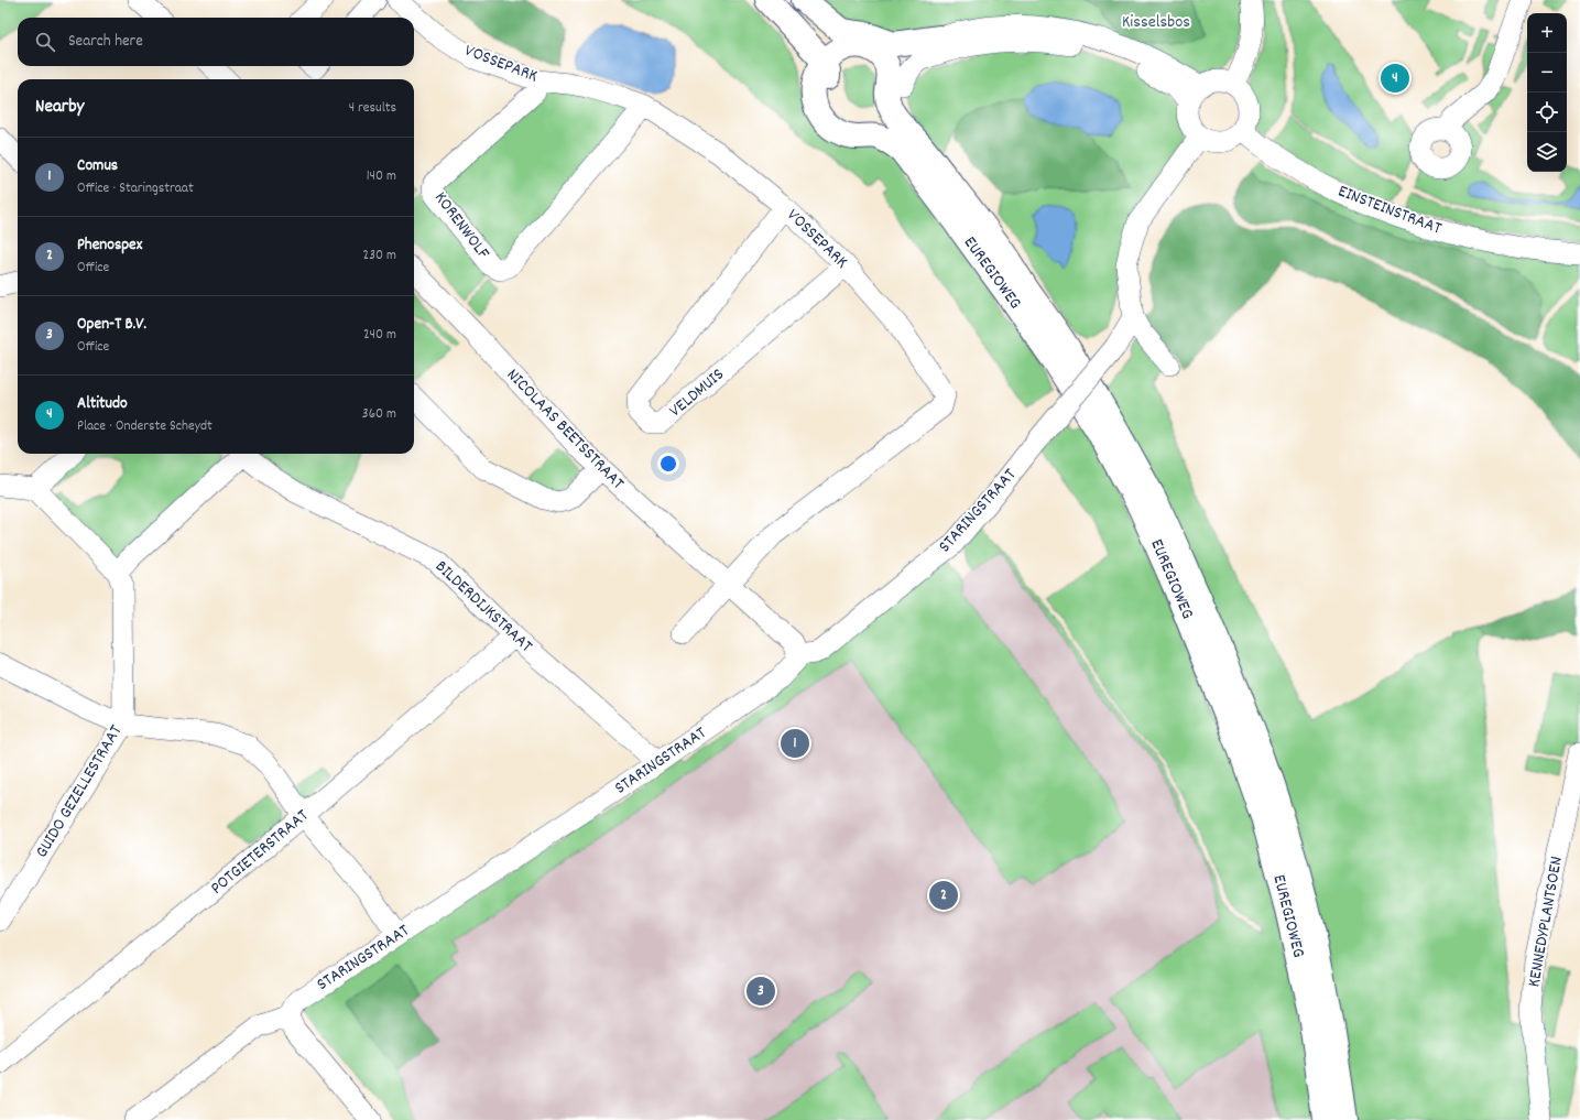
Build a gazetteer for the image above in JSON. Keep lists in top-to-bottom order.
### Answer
{
  "streets": {
    "main road": ["EUREGIOWEG"],
    "street": [
      "VOSSEPARK",
      "EINSTEINSTRAAT",
      "KORENWOLF",
      "VELDMUIS",
      "NICOLAAS BEETSSTRAAT",
      "STARINGSTRAAT",
      "BILDERDIJKSTRAAT",
      "GUIDO GEZELLESTRAAT",
      "POTGIETERSTRAAT",
      "KENNEDYPLANTSOEN"
    ]
  },
  "crossings": [
    ["VOSSEPARK", "KORENWOLF"],
    ["VOSSEPARK", "VELDMUIS"],
    ["VOSSEPARK", "NICOLAAS BEETSSTRAAT"],
    ["NICOLAAS BEETSSTRAAT", "STARINGSTRAAT"],
    ["STARINGSTRAAT", "BILDERDIJKSTRAAT"],
    ["BILDERDIJKSTRAAT", "POTGIETERSTRAAT"]
  ],
  "parks": ["Kisselsbos"],
  "page": {
    "map_buttons": ["+", "−"],
    "search": "Search here",
    "pins": [
      "4",
      "1",
      "2",
      "3"
    ],
    "heading": ["Nearby", "4 results"],
    "list": [
      {
        "mark": "1",
        "name": "Comus",
        "note": "Office · Staringstraat",
        "value": "140 m"
      },
      {
        "mark": "2",
        "name": "Phenospex",
        "note": "Office",
        "value": "230 m"
      },
      {
        "mark": "3",
        "name": "Open-T B.V.",
        "note": "Office",
        "value": "240 m"
      },
      {
        "mark": "4",
        "name": "Altitudo",
        "note": "Place · Onderste Scheydt",
        "value": "360 m"
      }
    ]
  }
}
